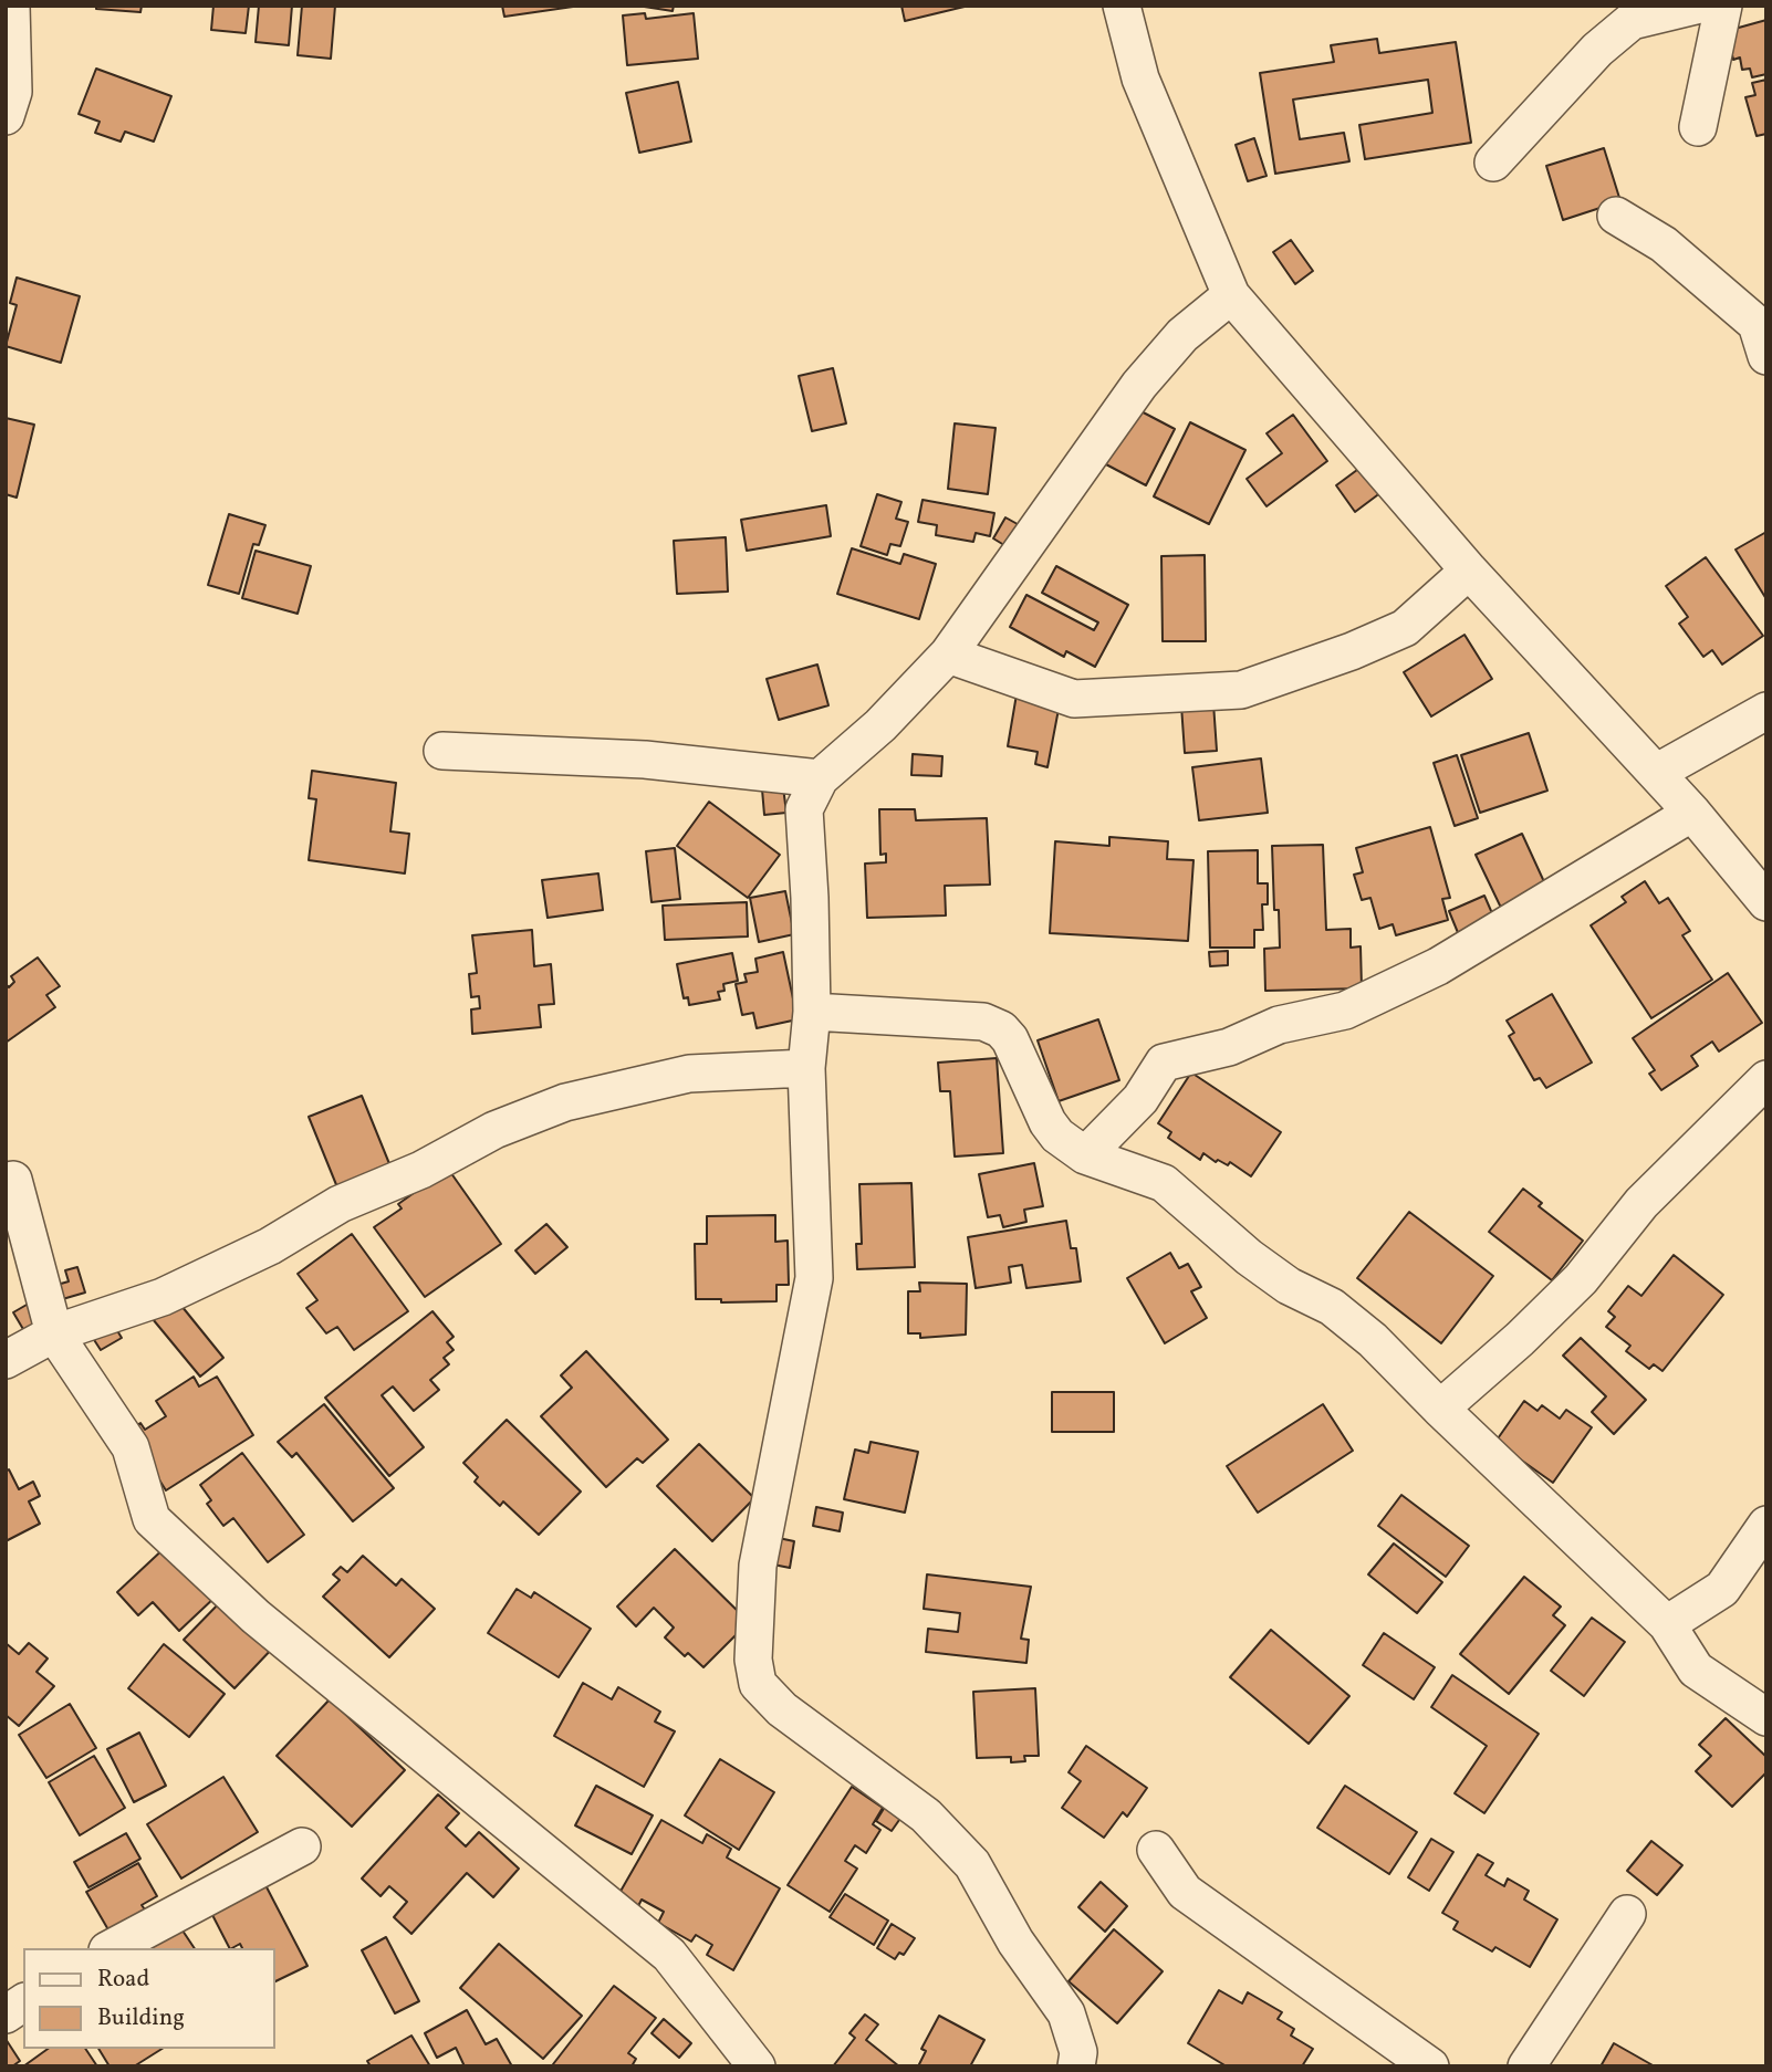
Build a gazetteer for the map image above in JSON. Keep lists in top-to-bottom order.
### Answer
{
  "legend": ["Road", "Building"]
}
